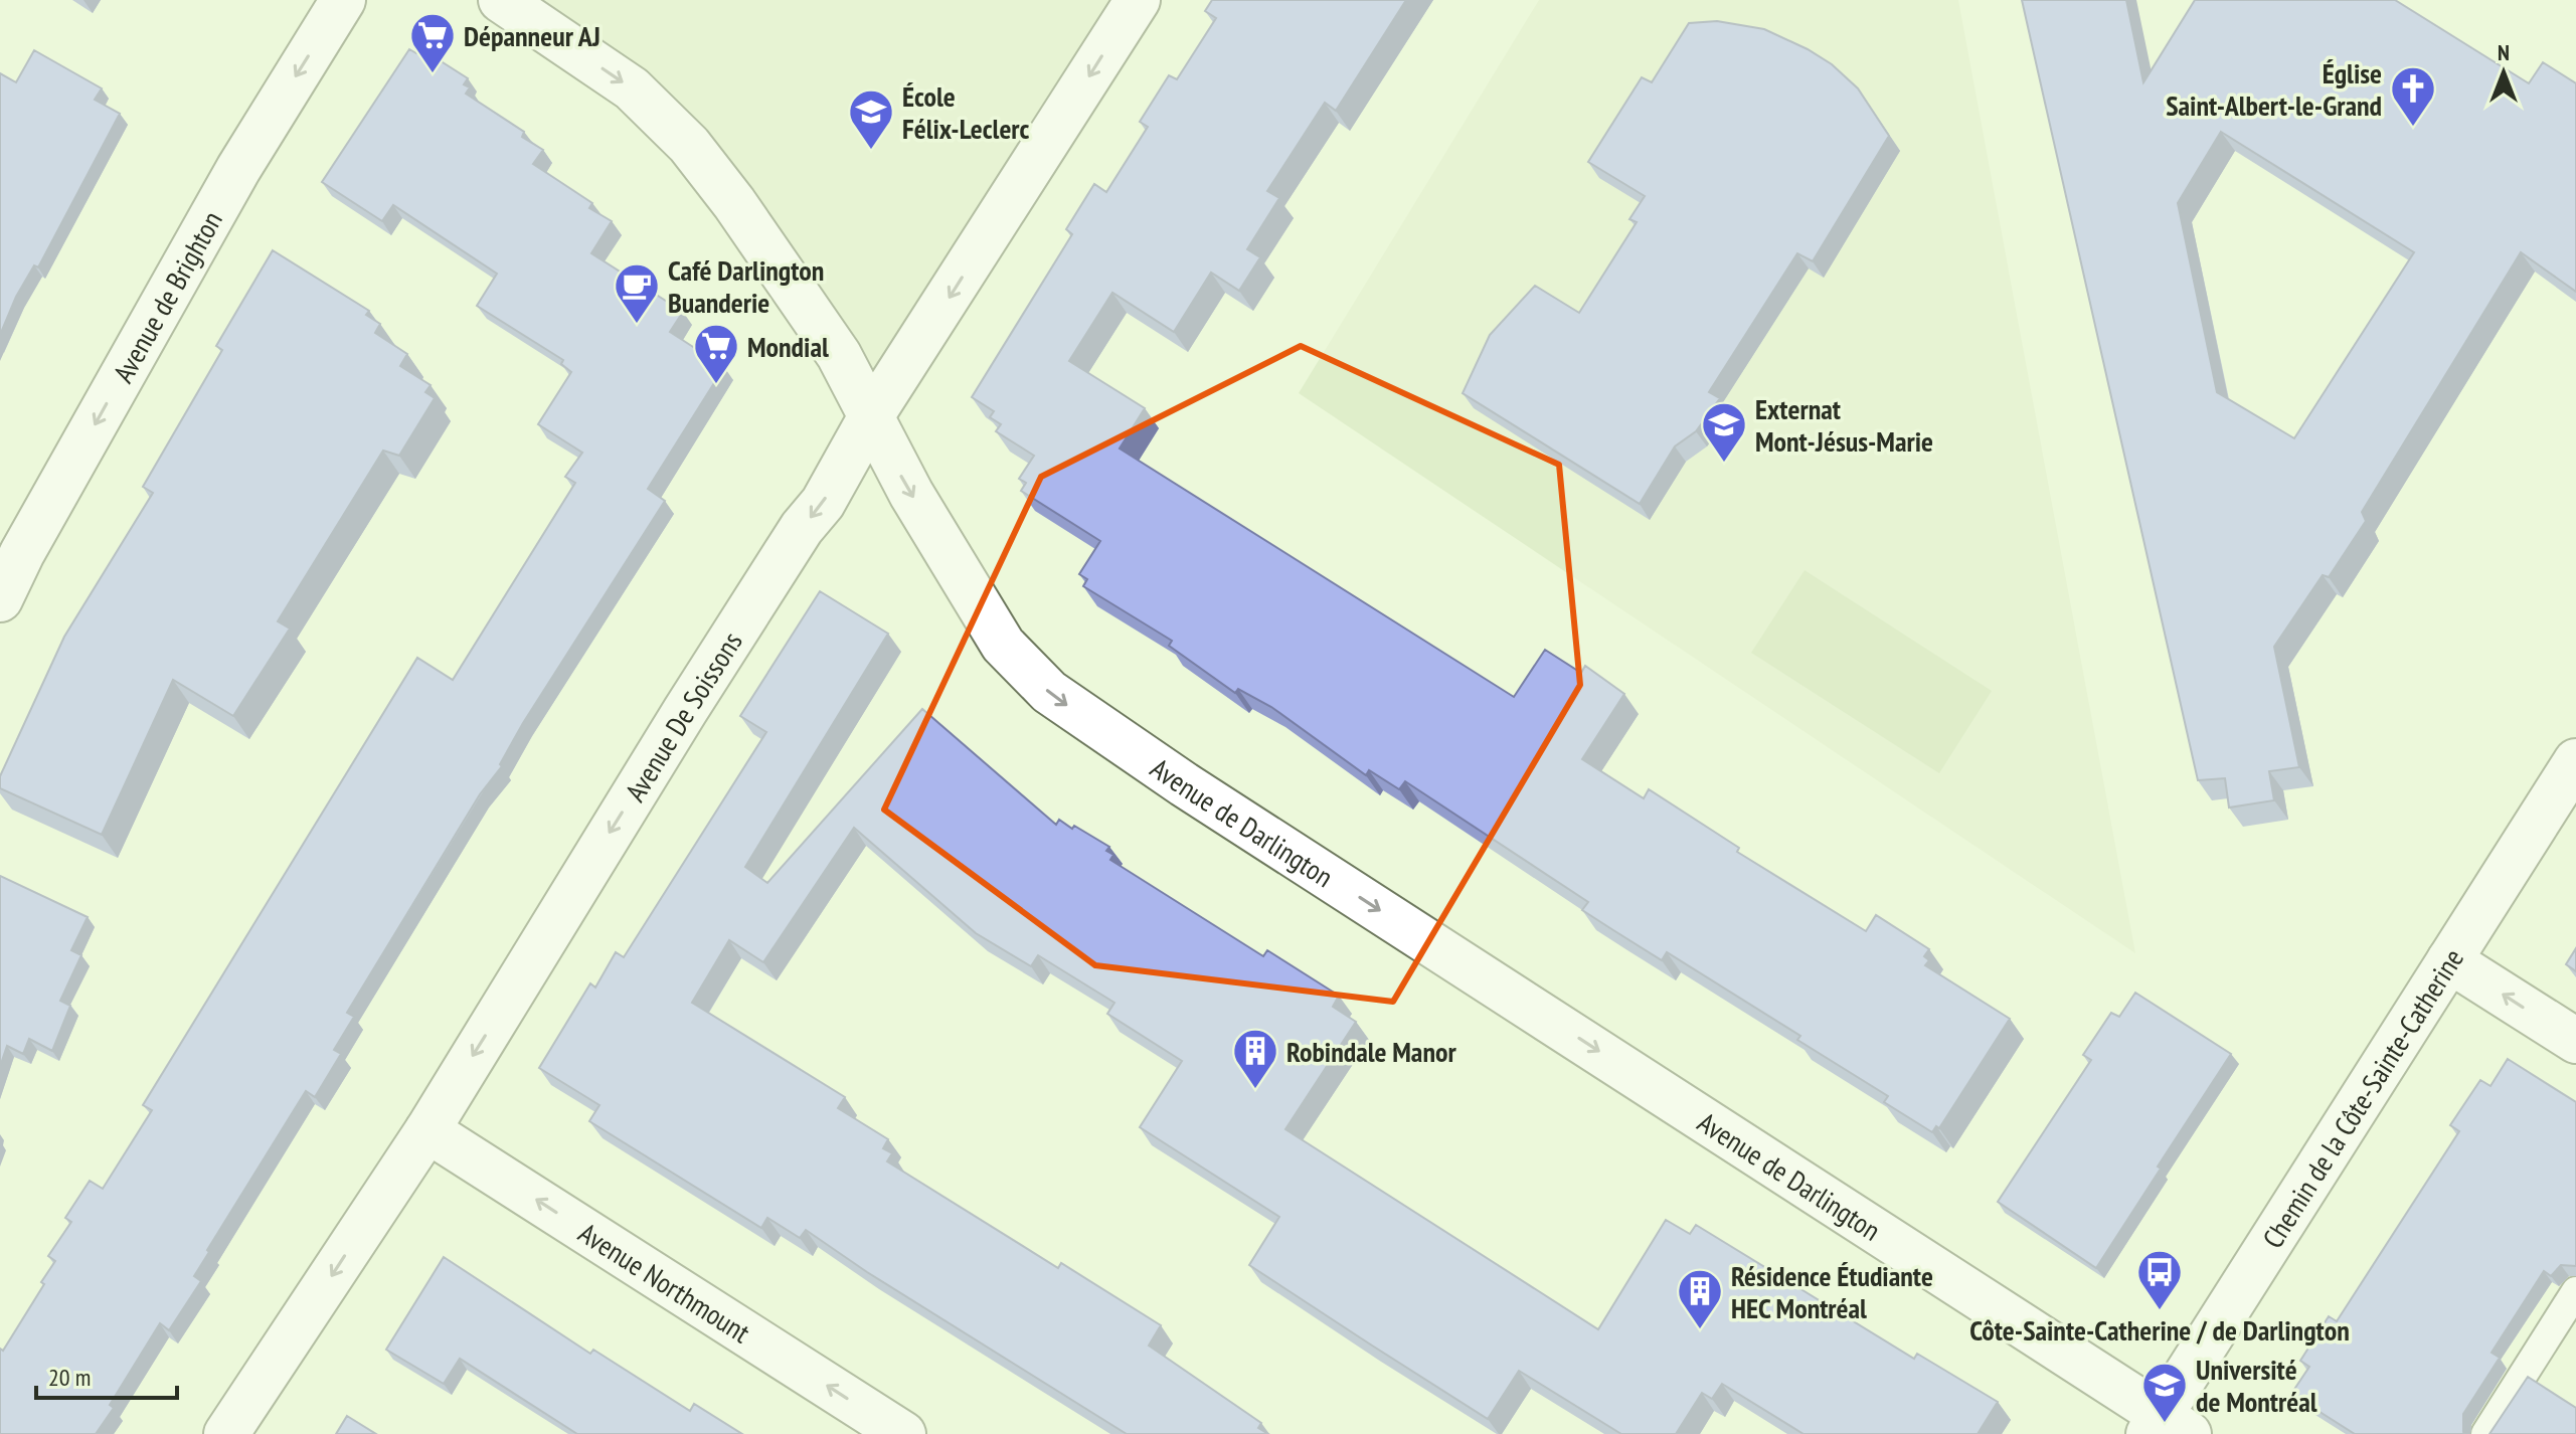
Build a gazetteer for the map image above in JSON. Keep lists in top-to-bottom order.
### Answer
{
  "streets": {
    "street": [
      "Avenue de Brighton",
      "Avenue De Soissons",
      "Avenue de Darlington",
      "Chemin de la Côte-Sainte-Catherine",
      "Avenue Northmount"
    ]
  },
  "crossings": [
    ["Avenue De Soissons", "Avenue de Darlington"],
    ["Avenue De Soissons", "Avenue Northmount"],
    ["Avenue de Darlington", "Chemin de la Côte-Sainte-Catherine"]
  ],
  "one_way": [
    "Avenue de Brighton",
    "Avenue De Soissons",
    "Avenue de Darlington",
    "Avenue Northmount"
  ],
  "places": {
    "supermarket": ["Dépanneur AJ", "Mondial"],
    "church": ["Église Saint-Albert-le-Grand"],
    "school or university": ["École Félix-Leclerc", "Externat Mont-Jésus-Marie", "Université de Montréal"],
    "cafe": ["Café Darlington Buanderie"],
    "building": ["Robindale Manor", "Résidence Étudiante HEC Montréal"],
    "bus stop": ["Côte-Sainte-Catherine / de Darlington"]
  },
  "scale_bar": "20 m",
  "north": "top"
}
